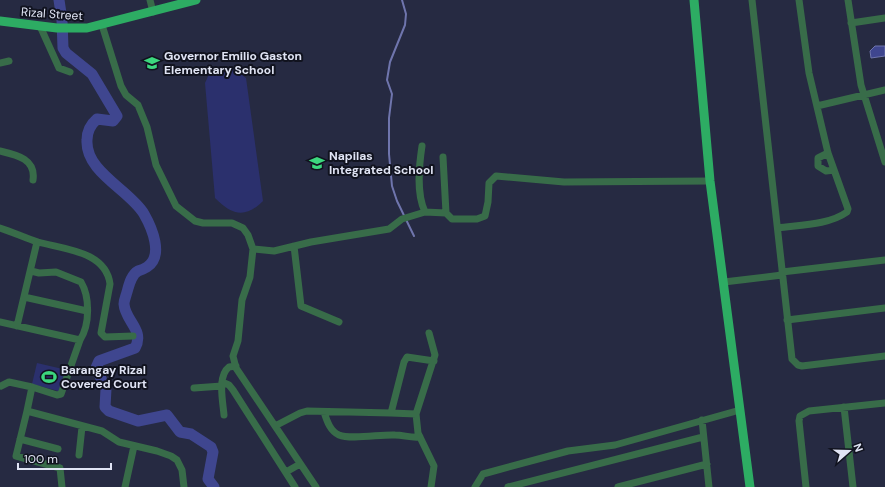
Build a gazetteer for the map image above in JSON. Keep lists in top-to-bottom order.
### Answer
{
  "streets": {
    "main road": ["Rizal Street"]
  },
  "places": {
    "school or university": ["Governor Emilio Gaston Elementary School", "Napilas Integrated School"],
    "sports": ["Barangay Rizal Covered Court"]
  },
  "scale_bar": "100 m",
  "north": "right"
}
